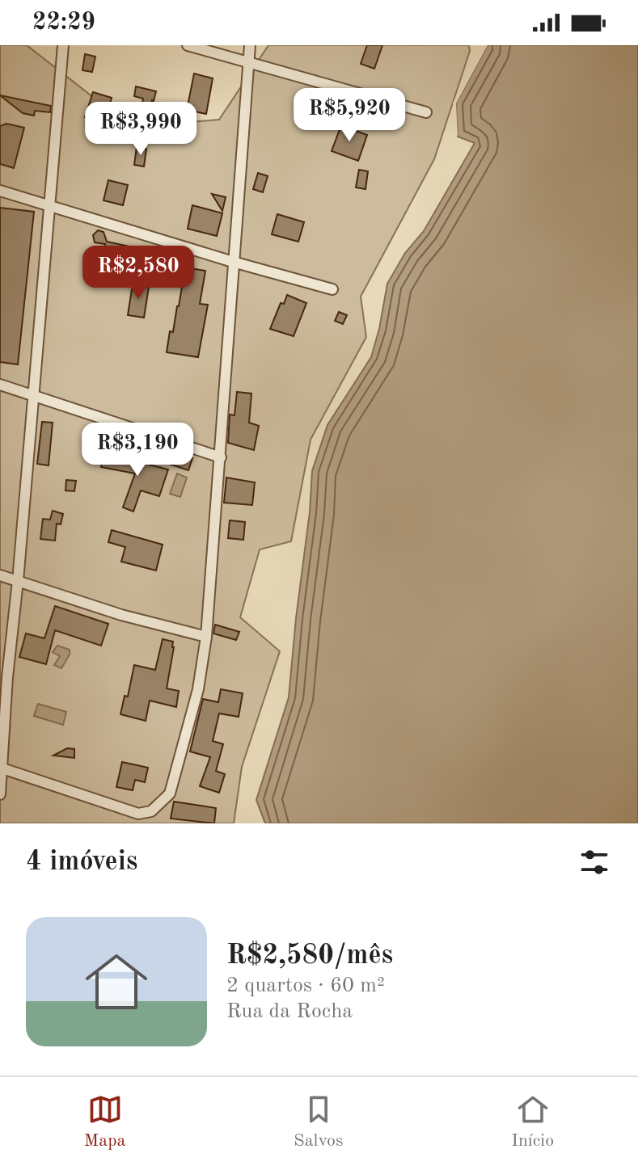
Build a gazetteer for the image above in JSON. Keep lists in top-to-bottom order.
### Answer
{
  "page": {
    "status": "22:29",
    "price": [
      "R$5,920",
      "R$3,990",
      "R$2,580",
      "R$3,190"
    ],
    "heading": "4 imóveis",
    "list": [
      {
        "name": "R$2,580/mês",
        "note": "2 quartos · 60 m² · Rua da Rocha"
      }
    ],
    "tabs": ["Mapa", "Salvos", "Início"]
  }
}
